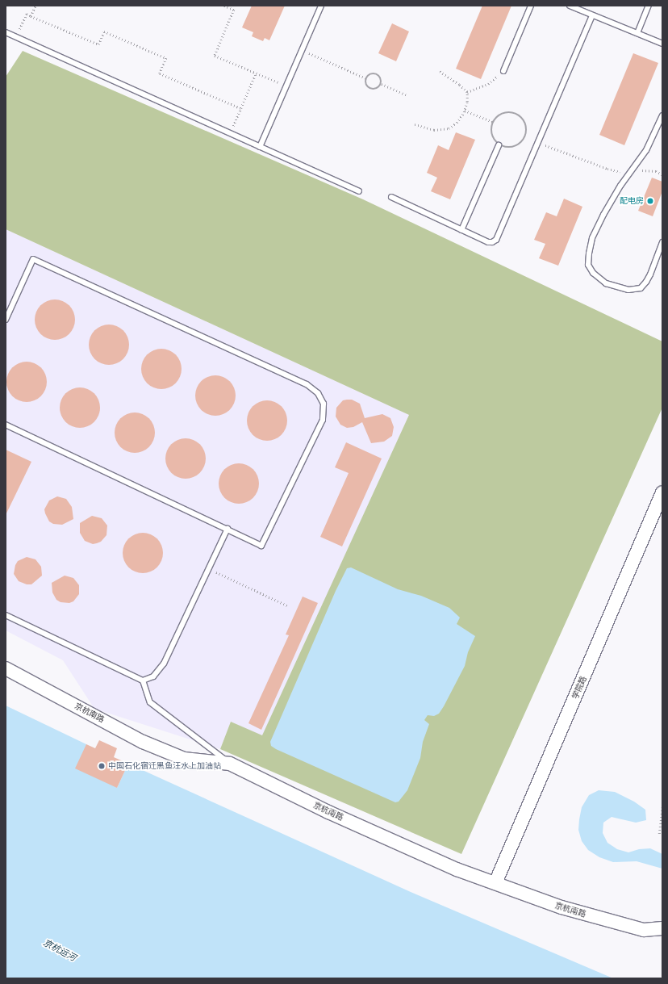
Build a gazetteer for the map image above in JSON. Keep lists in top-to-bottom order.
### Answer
{
  "streets": {
    "street": ["学院路", "京杭南路"]
  },
  "crossings": [
    ["学院路", "京杭南路"]
  ],
  "water": ["京杭运河"],
  "places": ["配电房", "中国石化宿迁黑鱼汪水上加油站"]
}
